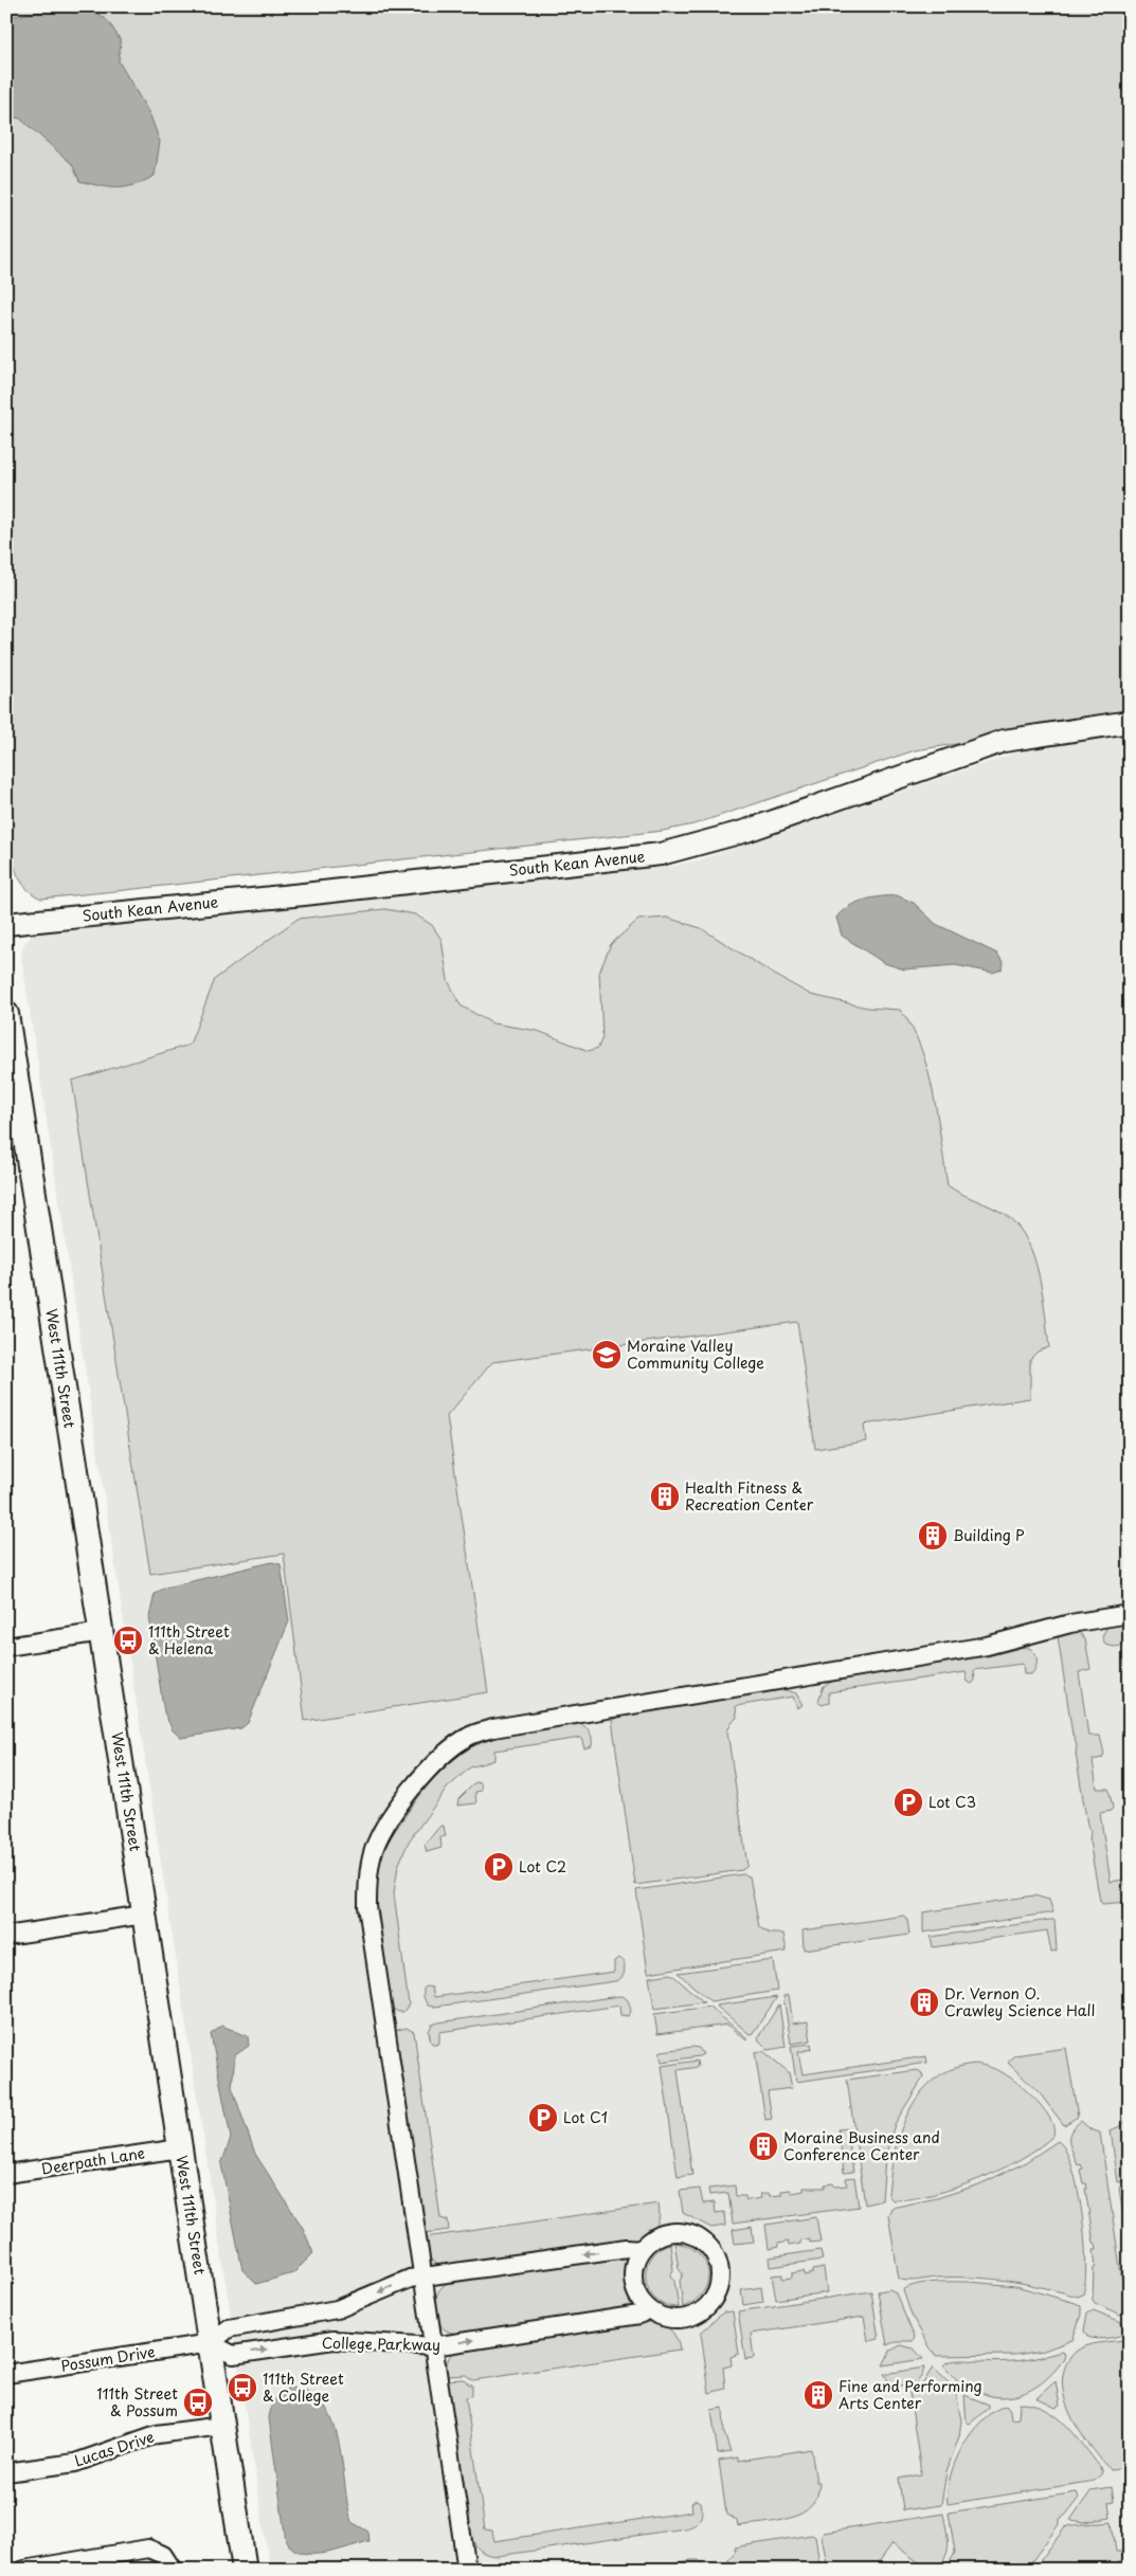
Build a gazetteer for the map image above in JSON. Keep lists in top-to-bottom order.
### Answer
{
  "streets": {
    "main road": ["West 111th Street"],
    "street": [
      "South Kean Avenue",
      "Deerpath Lane",
      "College Parkway",
      "Possum Drive",
      "Lucas Drive"
    ]
  },
  "crossings": [
    ["West 111th Street", "Deerpath Lane"],
    ["West 111th Street", "College Parkway"],
    ["West 111th Street", "Possum Drive"],
    ["West 111th Street", "Lucas Drive"],
    ["College Parkway", "Possum Drive"]
  ],
  "places": {
    "school or university": ["Moraine Valley Community College"],
    "building": [
      "Health Fitness & Recreation Center",
      "Building P",
      "Dr. Vernon O. Crawley Science Hall",
      "Moraine Business and Conference Center",
      "Fine and Performing Arts Center"
    ],
    "bus stop": ["111th Street & Helena", "111th Street & College", "111th Street & Possum"],
    "parking": ["Lot C3", "Lot C2", "Lot C1"]
  }
}
